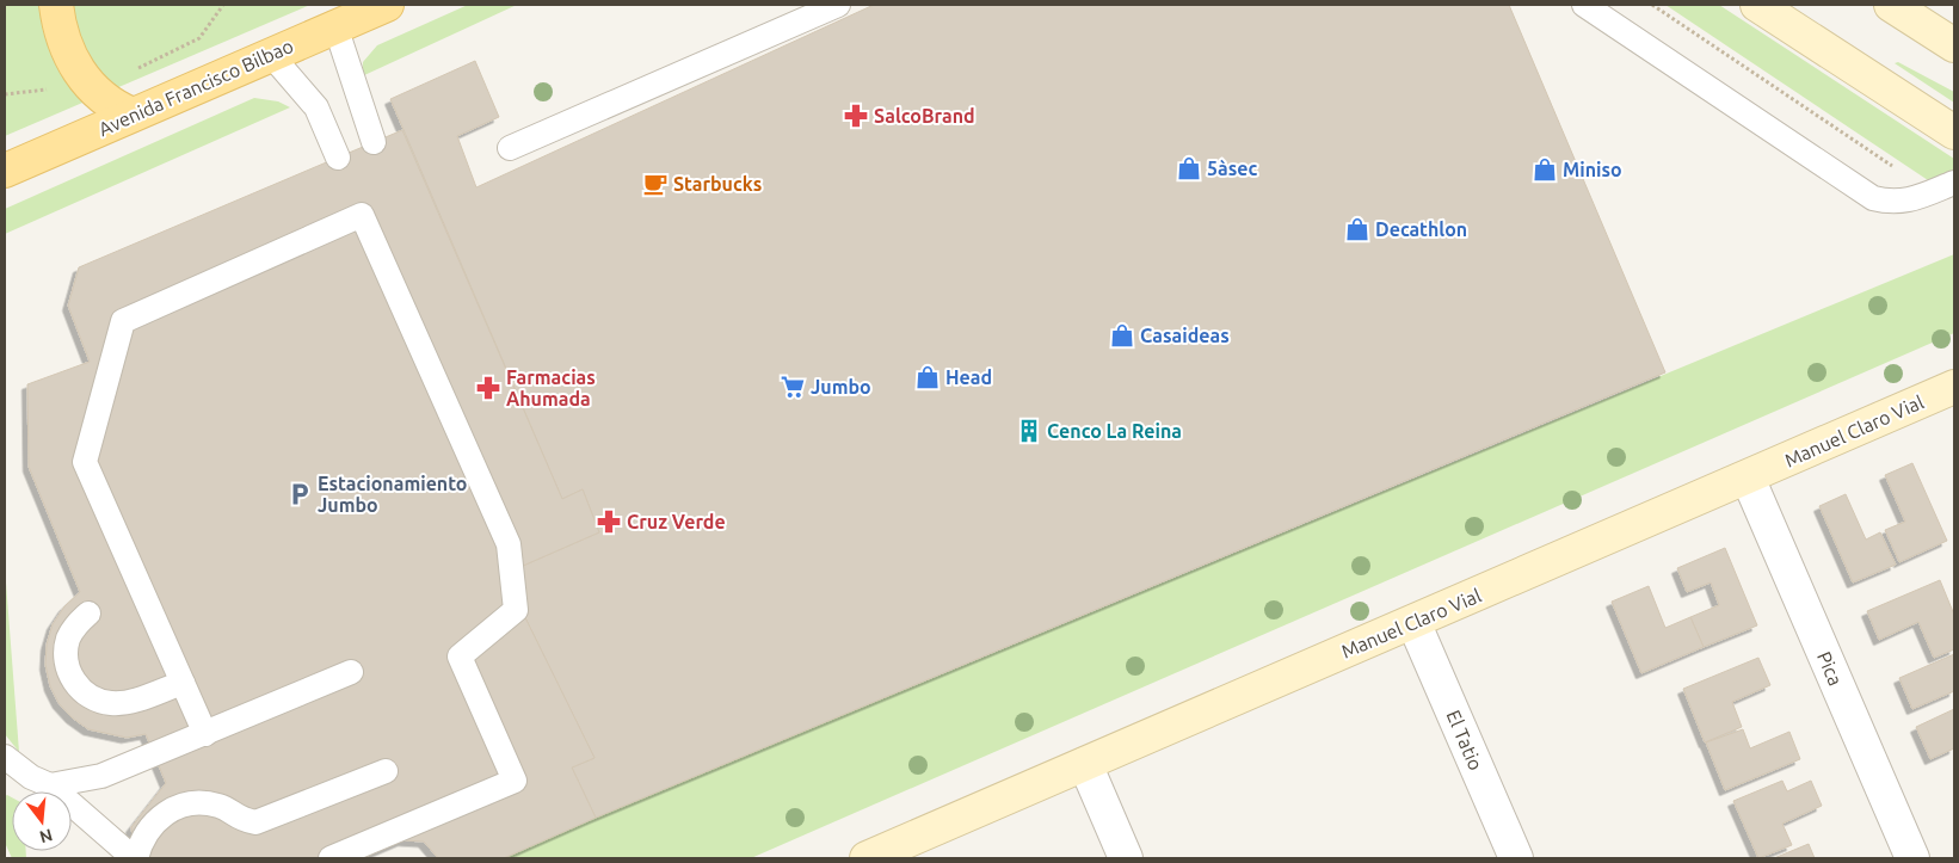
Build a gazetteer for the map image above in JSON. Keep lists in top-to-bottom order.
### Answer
{
  "streets": {
    "main road": ["Avenida Francisco Bilbao"],
    "street": ["Manuel Claro Vial", "Pica", "El Tatio"]
  },
  "crossings": [
    ["Manuel Claro Vial", "Pica"],
    ["Manuel Claro Vial", "El Tatio"]
  ],
  "places": {
    "pharmacy": ["SalcoBrand", "Farmacias Ahumada", "Cruz Verde"],
    "shop": [
      "5àsec",
      "Miniso",
      "Decathlon",
      "Casaideas",
      "Head"
    ],
    "cafe": ["Starbucks"],
    "supermarket": ["Jumbo"],
    "building": ["Cenco La Reina"],
    "parking": ["Estacionamiento Jumbo"]
  },
  "north": "bottom"
}
